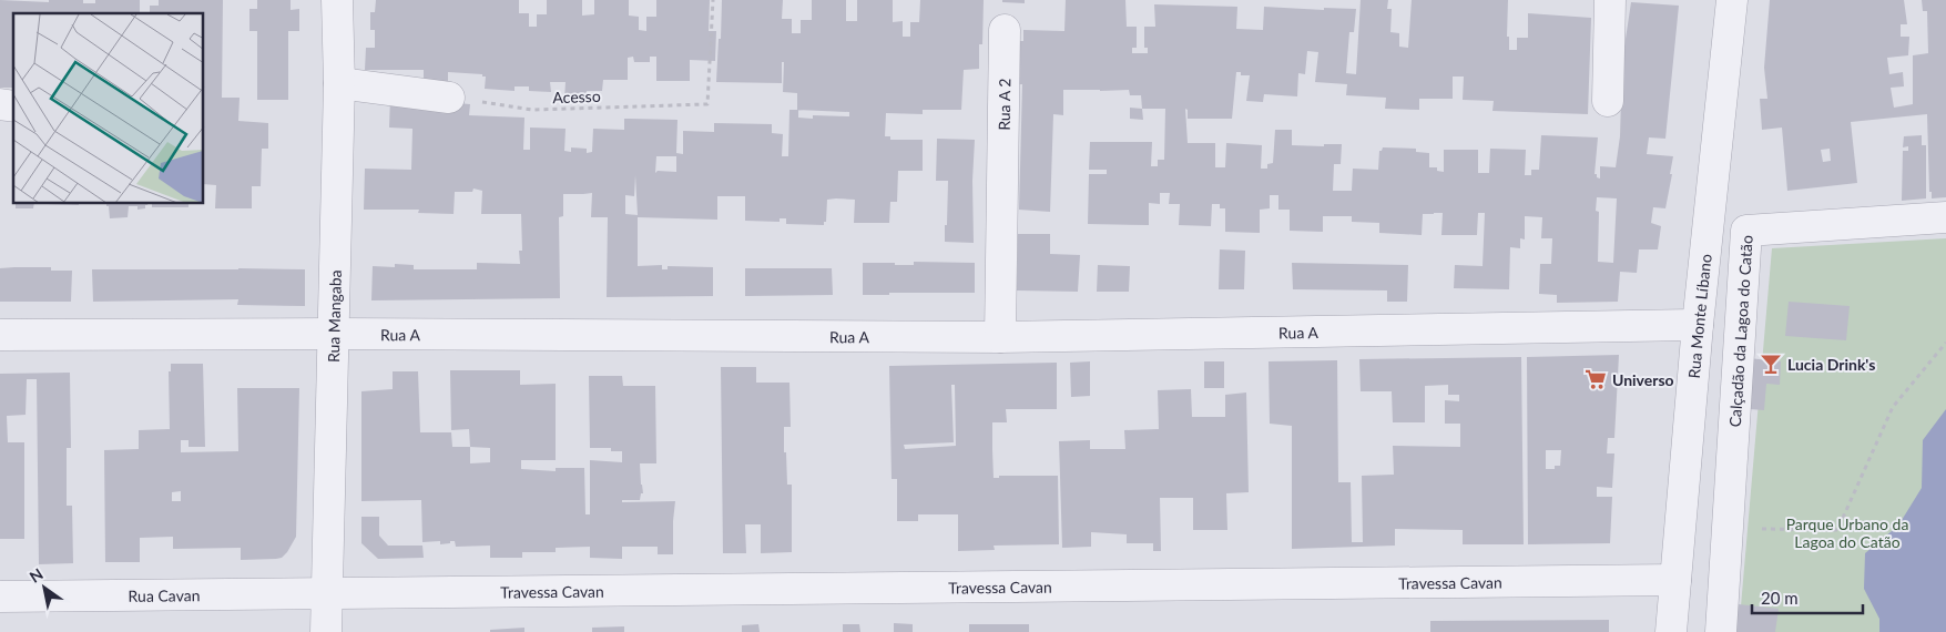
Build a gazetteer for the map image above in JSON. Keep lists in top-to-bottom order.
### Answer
{
  "streets": {
    "street": [
      "Rua A 2",
      "Rua Mangaba",
      "Rua Monte Líbano",
      "Rua A",
      "Calçadão da Lagoa do Catão",
      "Travessa Cavan",
      "Rua Cavan"
    ],
    "path": ["Acesso"]
  },
  "crossings": [
    ["Rua A 2", "Rua A"],
    ["Rua Mangaba", "Rua A"],
    ["Rua Mangaba", "Travessa Cavan"],
    ["Rua Mangaba", "Rua Cavan"],
    ["Rua Monte Líbano", "Rua A"],
    ["Rua Monte Líbano", "Travessa Cavan"],
    ["Travessa Cavan", "Rua Cavan"]
  ],
  "parks": ["Parque Urbano da Lagoa do Catão"],
  "places": {
    "bar": ["Lucia Drink's"],
    "supermarket": ["Universo"]
  },
  "scale_bar": "20 m",
  "north": "top left"
}
